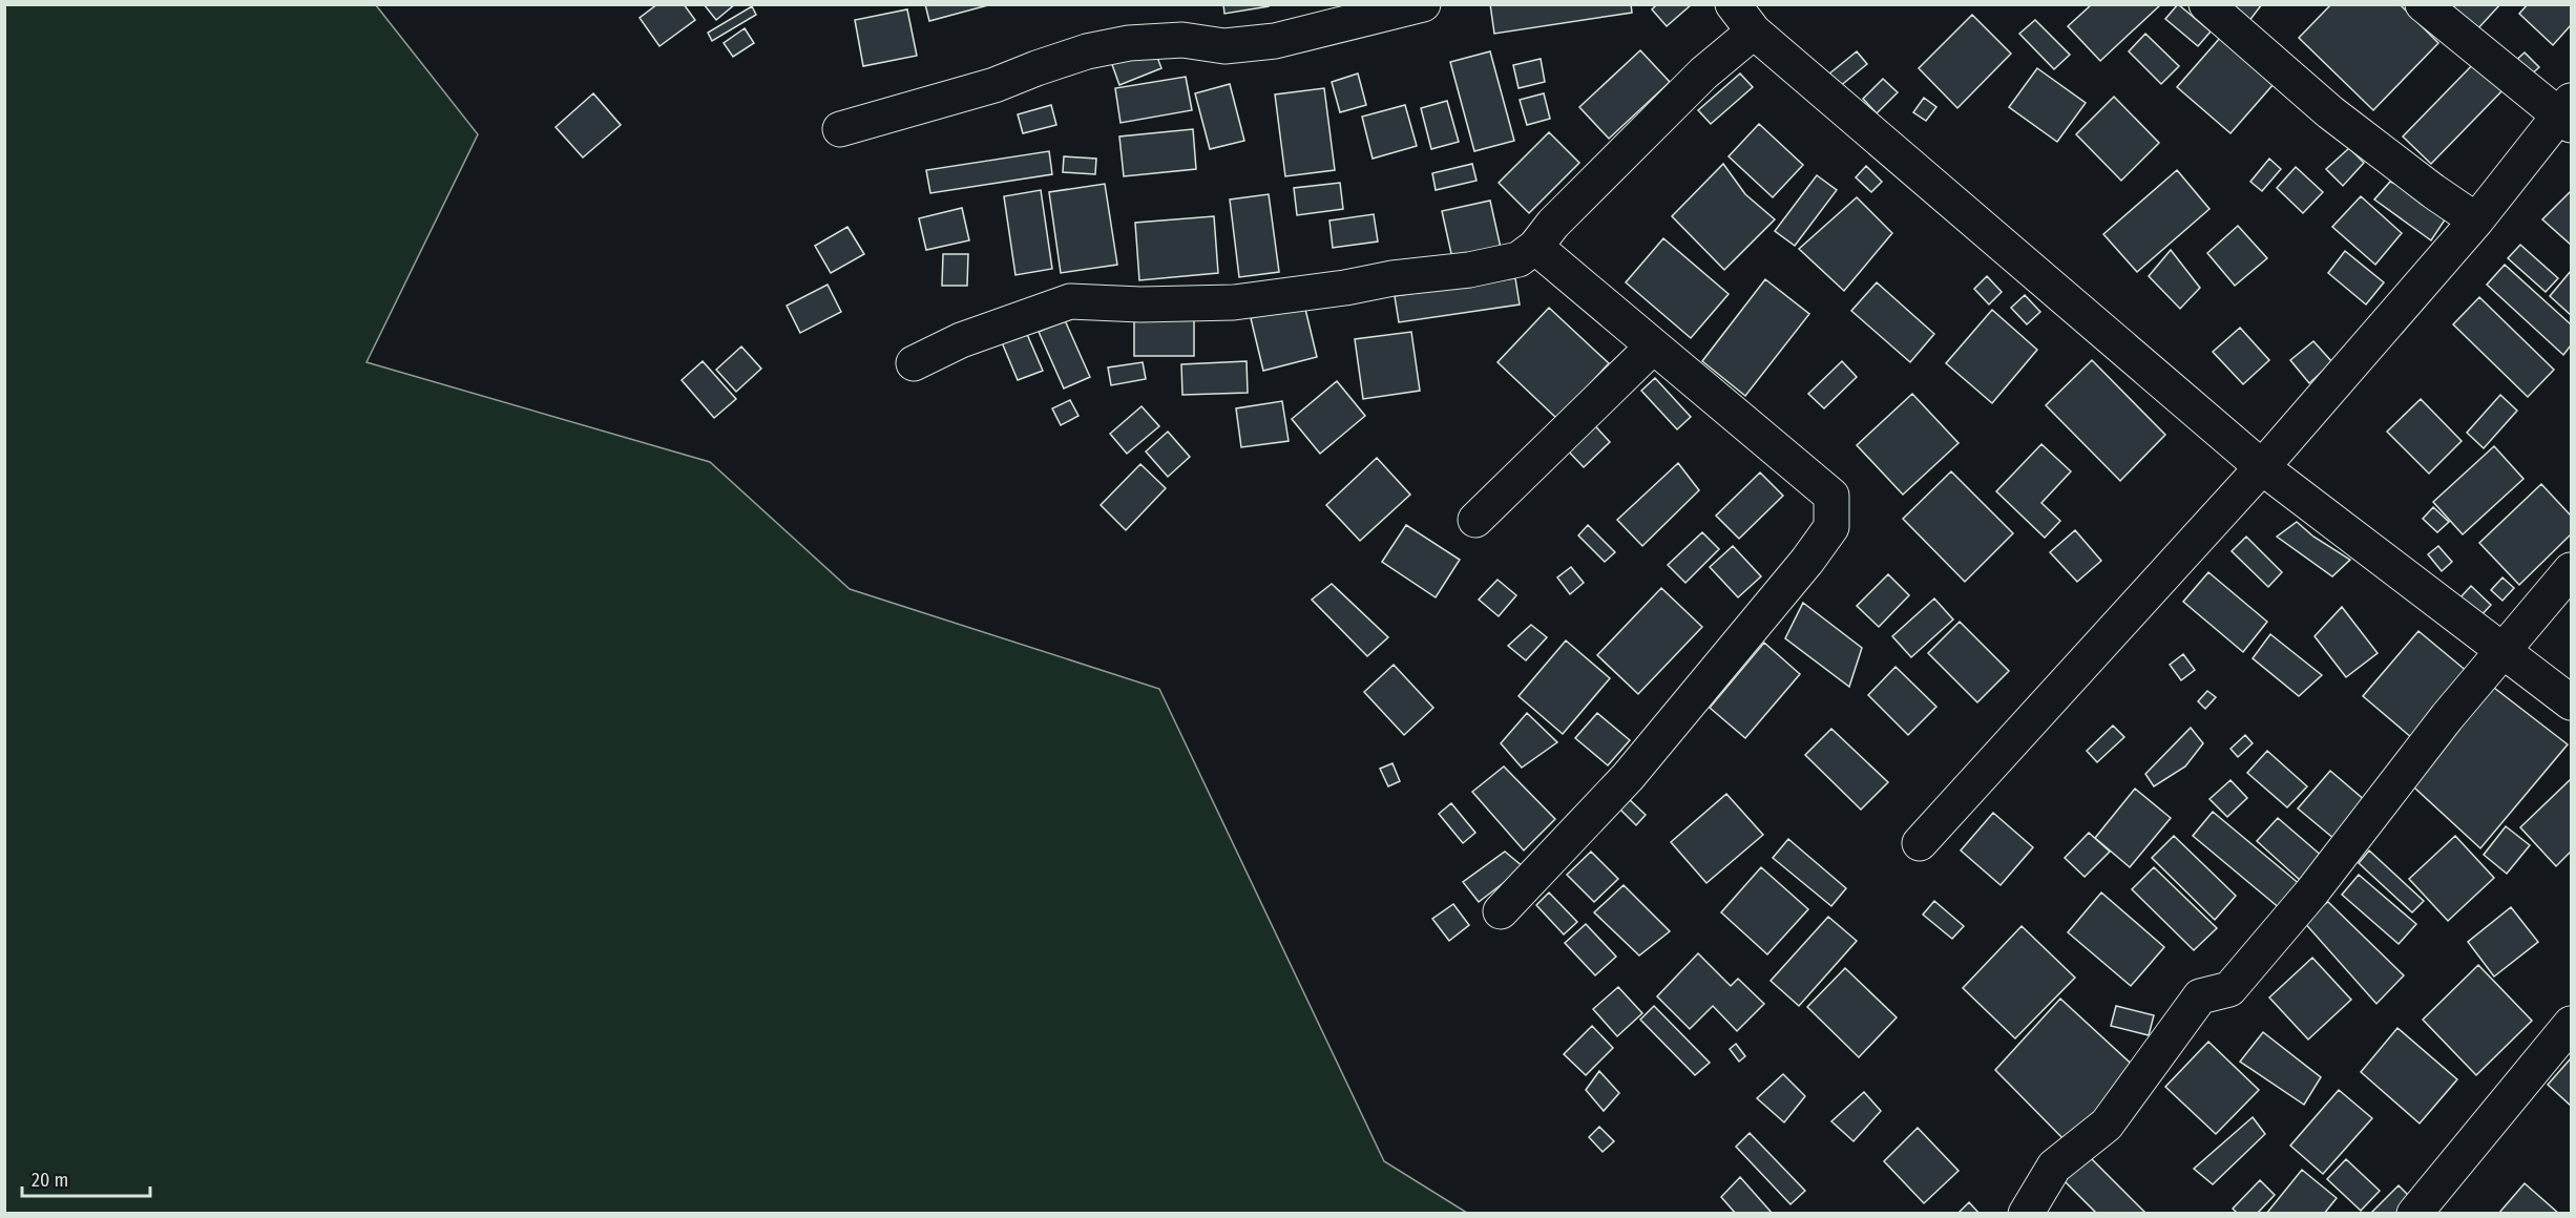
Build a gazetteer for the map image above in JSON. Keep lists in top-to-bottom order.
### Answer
{
  "scale_bar": "20 m"
}
